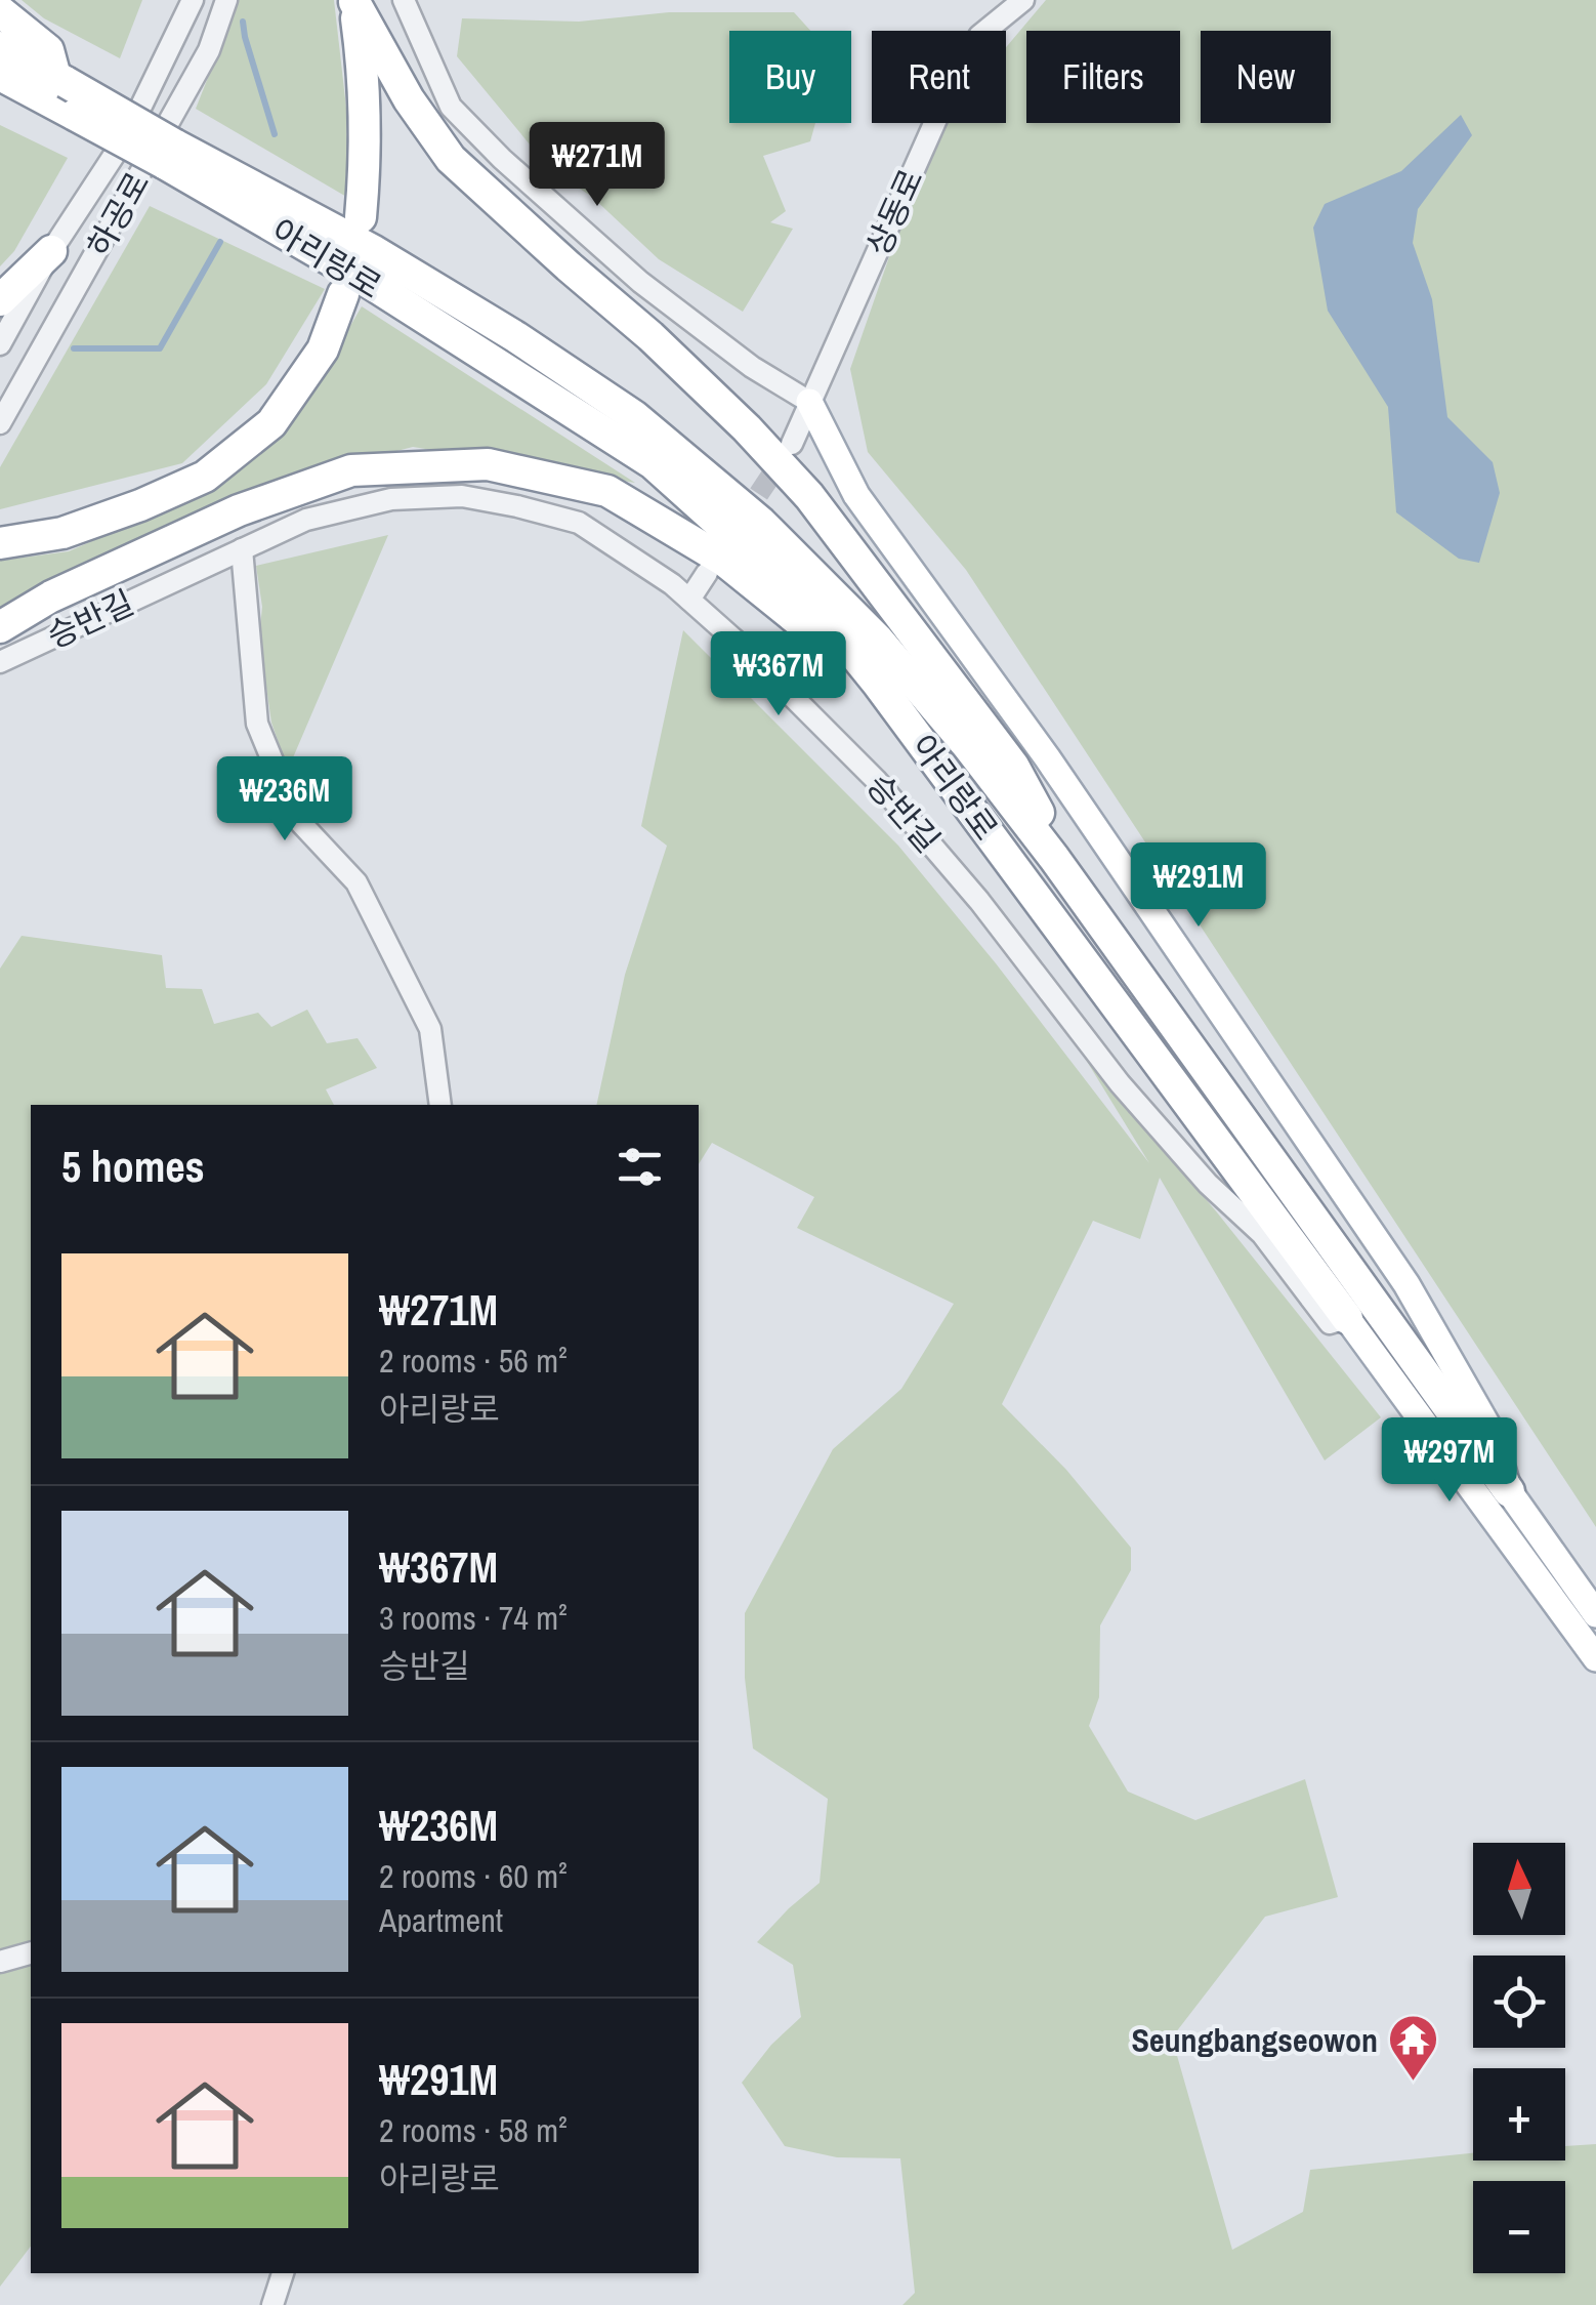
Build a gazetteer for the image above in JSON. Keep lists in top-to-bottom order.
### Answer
{
  "streets": {
    "highway": ["아리랑로"],
    "street": ["상동로", "하공로", "승반길"]
  },
  "crossings": [
    ["아리랑로", "승반길"]
  ],
  "places": {
    "temple": ["Seungbangseowon"]
  },
  "north": "top",
  "page": {
    "chip": [
      "Buy",
      "Rent",
      "Filters",
      "New"
    ],
    "price": [
      "₩271M",
      "₩367M",
      "₩236M",
      "₩291M",
      "₩297M"
    ],
    "heading": "5 homes",
    "list": [
      {
        "name": "₩271M",
        "note": "2 rooms · 56 m² · 아리랑로"
      },
      {
        "name": "₩367M",
        "note": "3 rooms · 74 m² · 승반길"
      },
      {
        "name": "₩236M",
        "note": "2 rooms · 60 m² · Apartment"
      },
      {
        "name": "₩291M",
        "note": "2 rooms · 58 m² · 아리랑로"
      }
    ],
    "map_buttons": ["+", "−"]
  }
}
